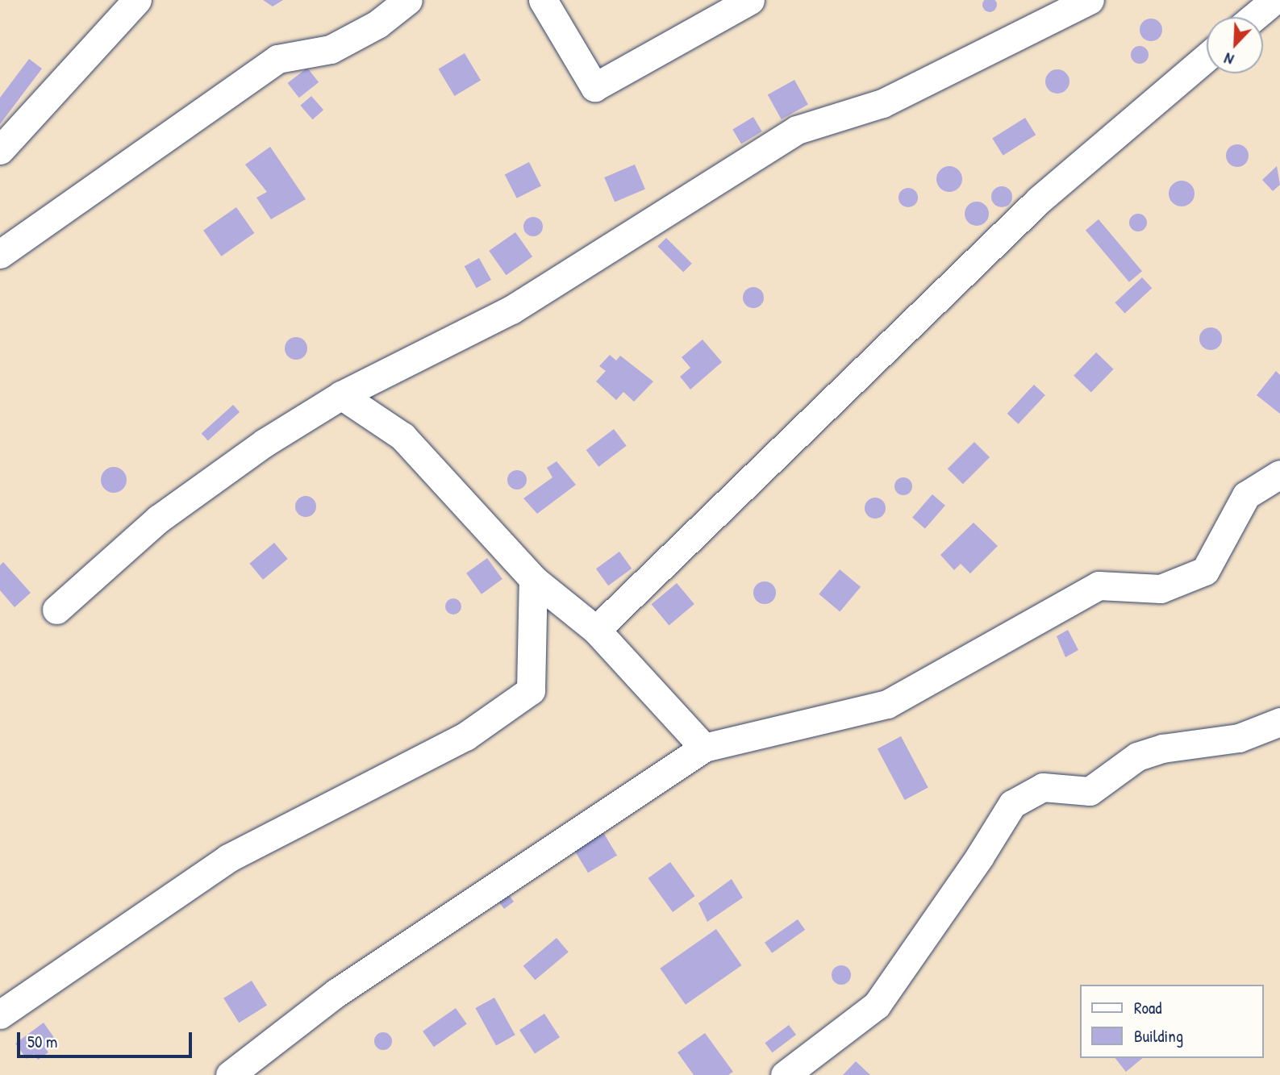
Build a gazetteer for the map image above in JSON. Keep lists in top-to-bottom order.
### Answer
{
  "legend": ["Road", "Building"],
  "scale_bar": "50 m",
  "north": "bottom left"
}
